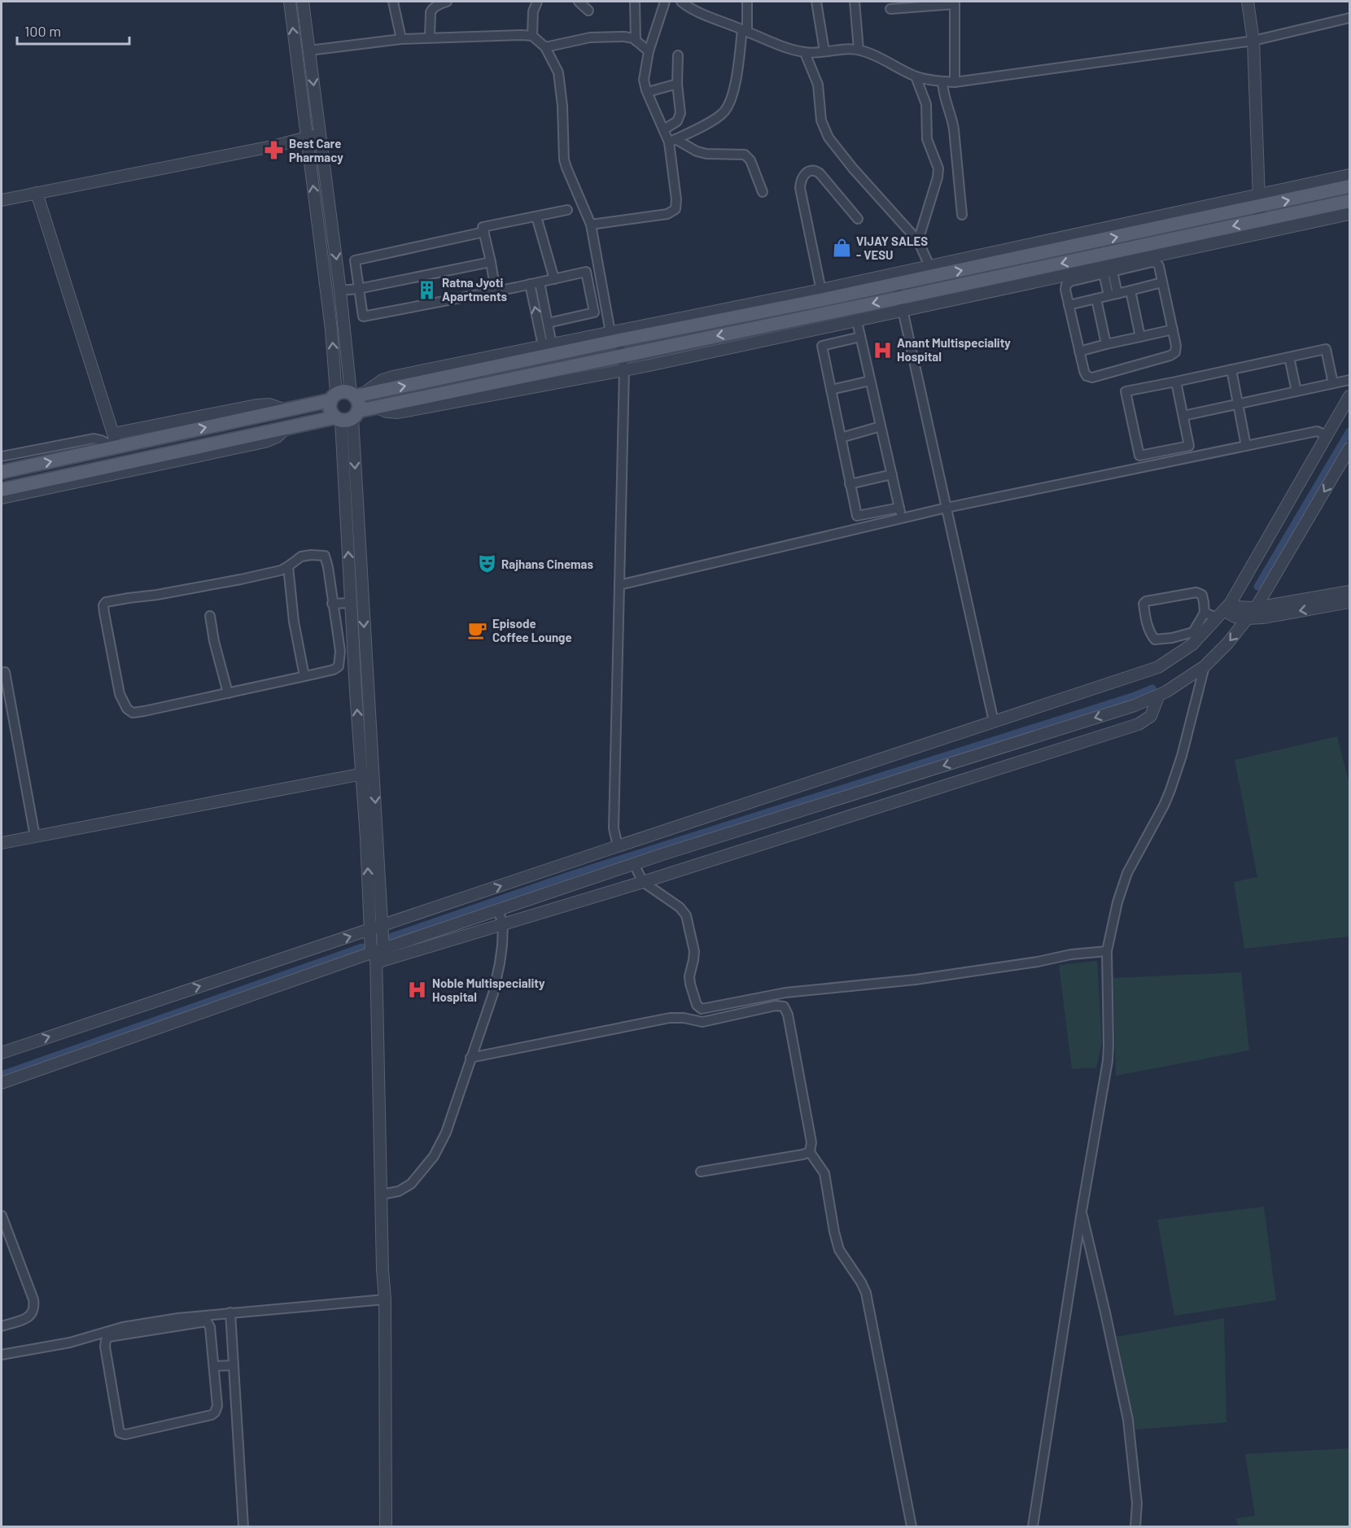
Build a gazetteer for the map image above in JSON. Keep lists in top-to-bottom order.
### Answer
{
  "places": {
    "pharmacy": ["Best Care Pharmacy"],
    "shop": ["VIJAY SALES - VESU"],
    "building": ["Ratna Jyoti Apartments"],
    "hospital": ["Anant Multispeciality Hospital", "Noble Multispeciality Hospital"],
    "theatre": ["Rajhans Cinemas"],
    "cafe": ["Episode Coffee Lounge"]
  },
  "scale_bar": "100 m"
}
